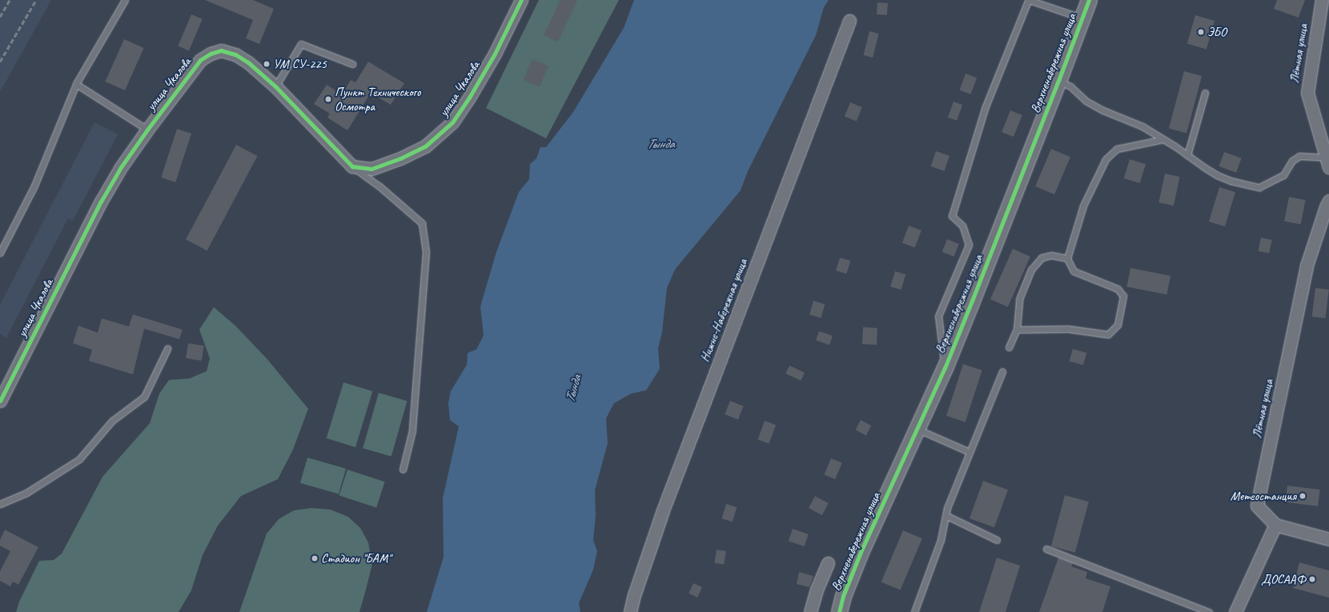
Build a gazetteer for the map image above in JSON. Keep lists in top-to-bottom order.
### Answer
{
  "streets": {
    "street": [
      "Лётная улица",
      "Верхненабережная улица",
      "улица Чкалова",
      "Нижне-Набережная улица"
    ]
  },
  "water": ["Тында"],
  "places": [
    "ЭБО",
    "УМ СУ-225",
    "Пункт Технического Осмотра",
    "Метеостанция",
    "Стадион \"БАМ\"",
    "ДОСААФ"
  ]
}
